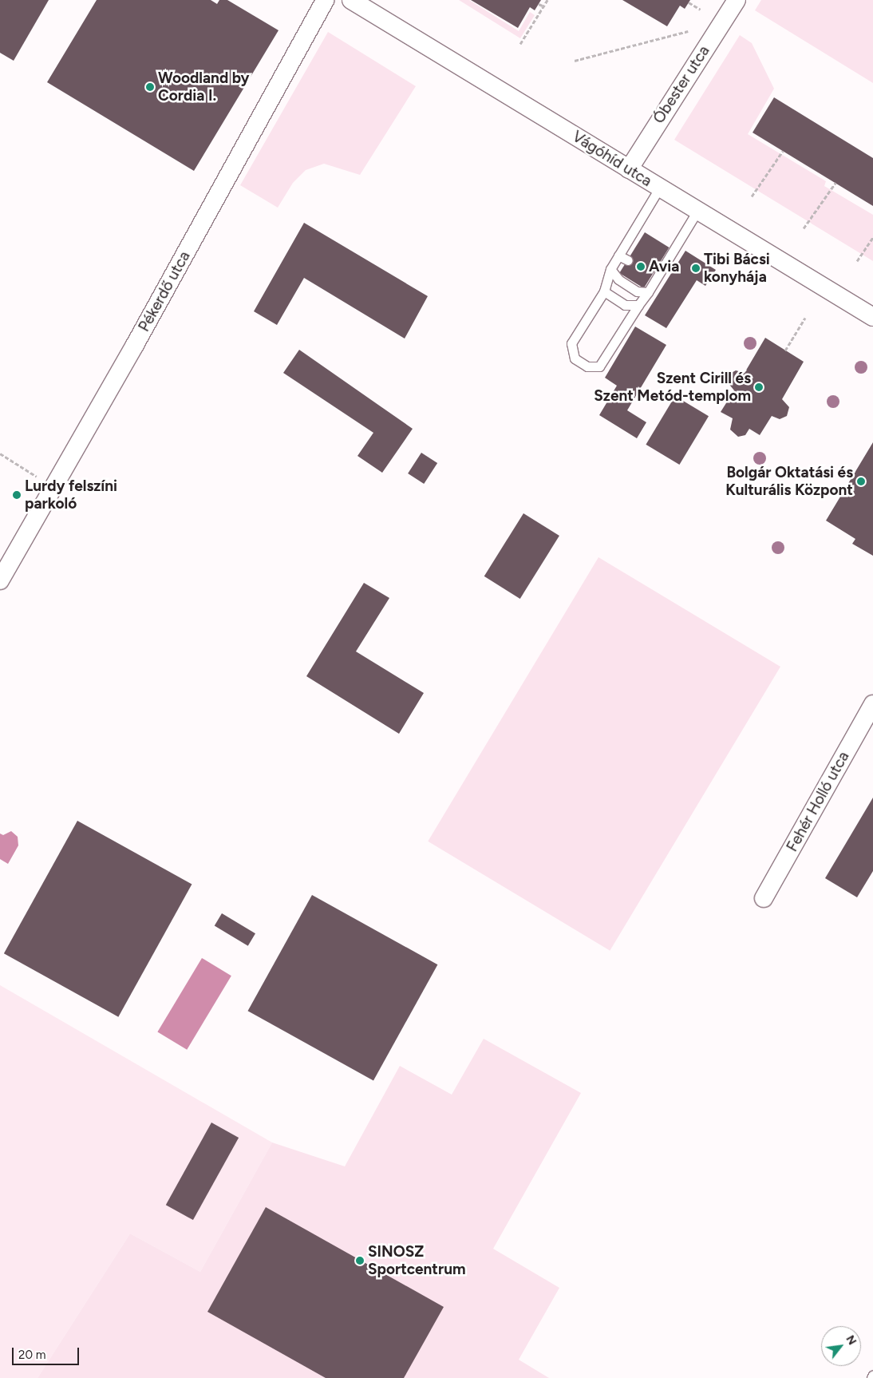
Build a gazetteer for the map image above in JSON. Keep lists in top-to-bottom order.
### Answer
{
  "streets": {
    "street": [
      "Óbester utca",
      "Vágóhíd utca",
      "Pékerdő utca",
      "Fehér Holló utca"
    ]
  },
  "crossings": [
    ["Óbester utca", "Vágóhíd utca"]
  ],
  "places": [
    "Woodland by Cordia I.",
    "Avia",
    "Tibi Bácsi konyhája",
    "Szent Cirill és Szent Metód-templom",
    "Bolgár Oktatási és Kulturális Központ",
    "Lurdy felszíni parkoló",
    "SINOSZ Sportcentrum"
  ],
  "scale_bar": "20 m",
  "north": "top right"
}
